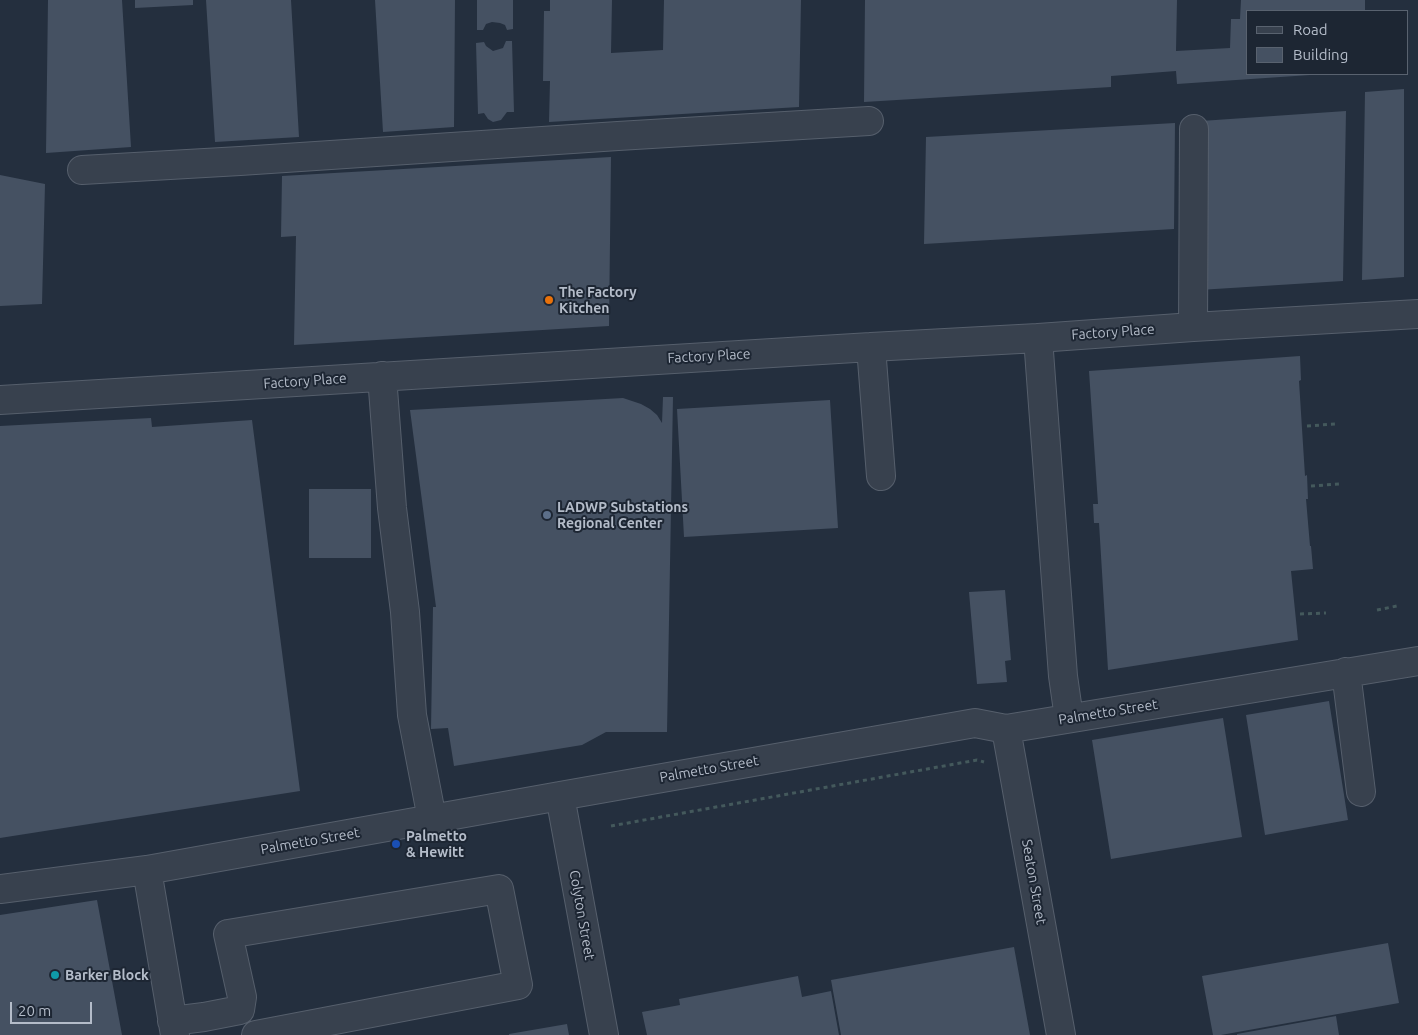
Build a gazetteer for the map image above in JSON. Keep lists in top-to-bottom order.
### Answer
{
  "streets": {
    "street": [
      "Factory Place",
      "Palmetto Street",
      "Seaton Street",
      "Colyton Street"
    ]
  },
  "crossings": [
    ["Palmetto Street", "Seaton Street"],
    ["Palmetto Street", "Colyton Street"]
  ],
  "places": [
    "The Factory Kitchen",
    "LADWP Substations Regional Center",
    "Palmetto & Hewitt",
    "Barker Block"
  ],
  "legend": ["Road", "Building"],
  "scale_bar": "20 m"
}
